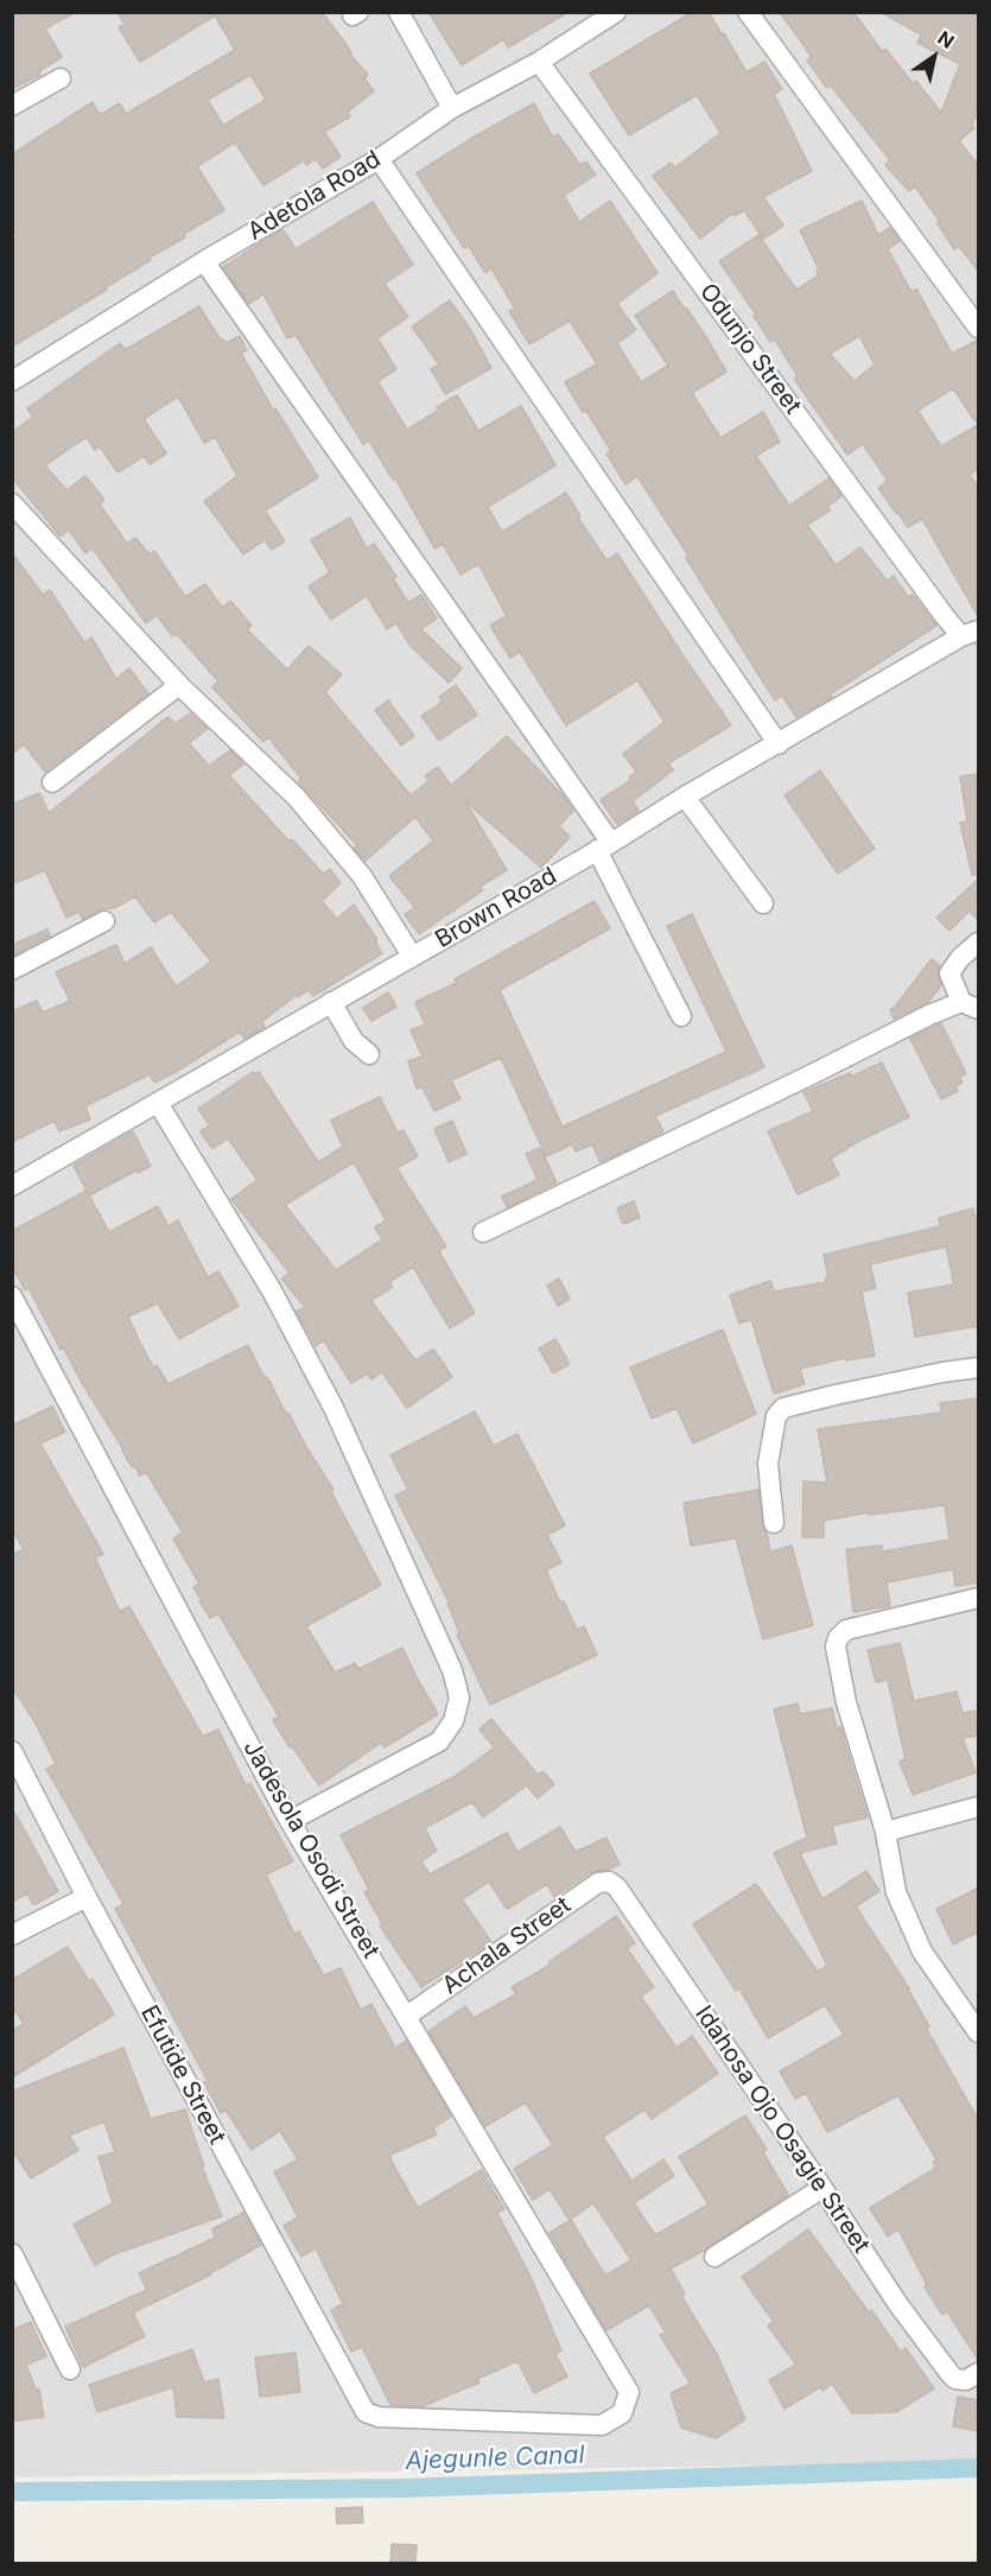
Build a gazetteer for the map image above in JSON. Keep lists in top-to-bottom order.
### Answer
{
  "streets": {
    "street": [
      "Adetola Road",
      "Odunjo Street",
      "Brown Road",
      "Jadesola Osodi Street",
      "Achala Street",
      "Efutide Street",
      "Idahosa Ojo Osagie Street"
    ]
  },
  "crossings": [
    ["Adetola Road", "Odunjo Street"],
    ["Odunjo Street", "Brown Road"],
    ["Jadesola Osodi Street", "Achala Street"],
    ["Jadesola Osodi Street", "Efutide Street"],
    ["Achala Street", "Idahosa Ojo Osagie Street"]
  ],
  "water": ["Ajegunle Canal"],
  "north": "top right"
}
